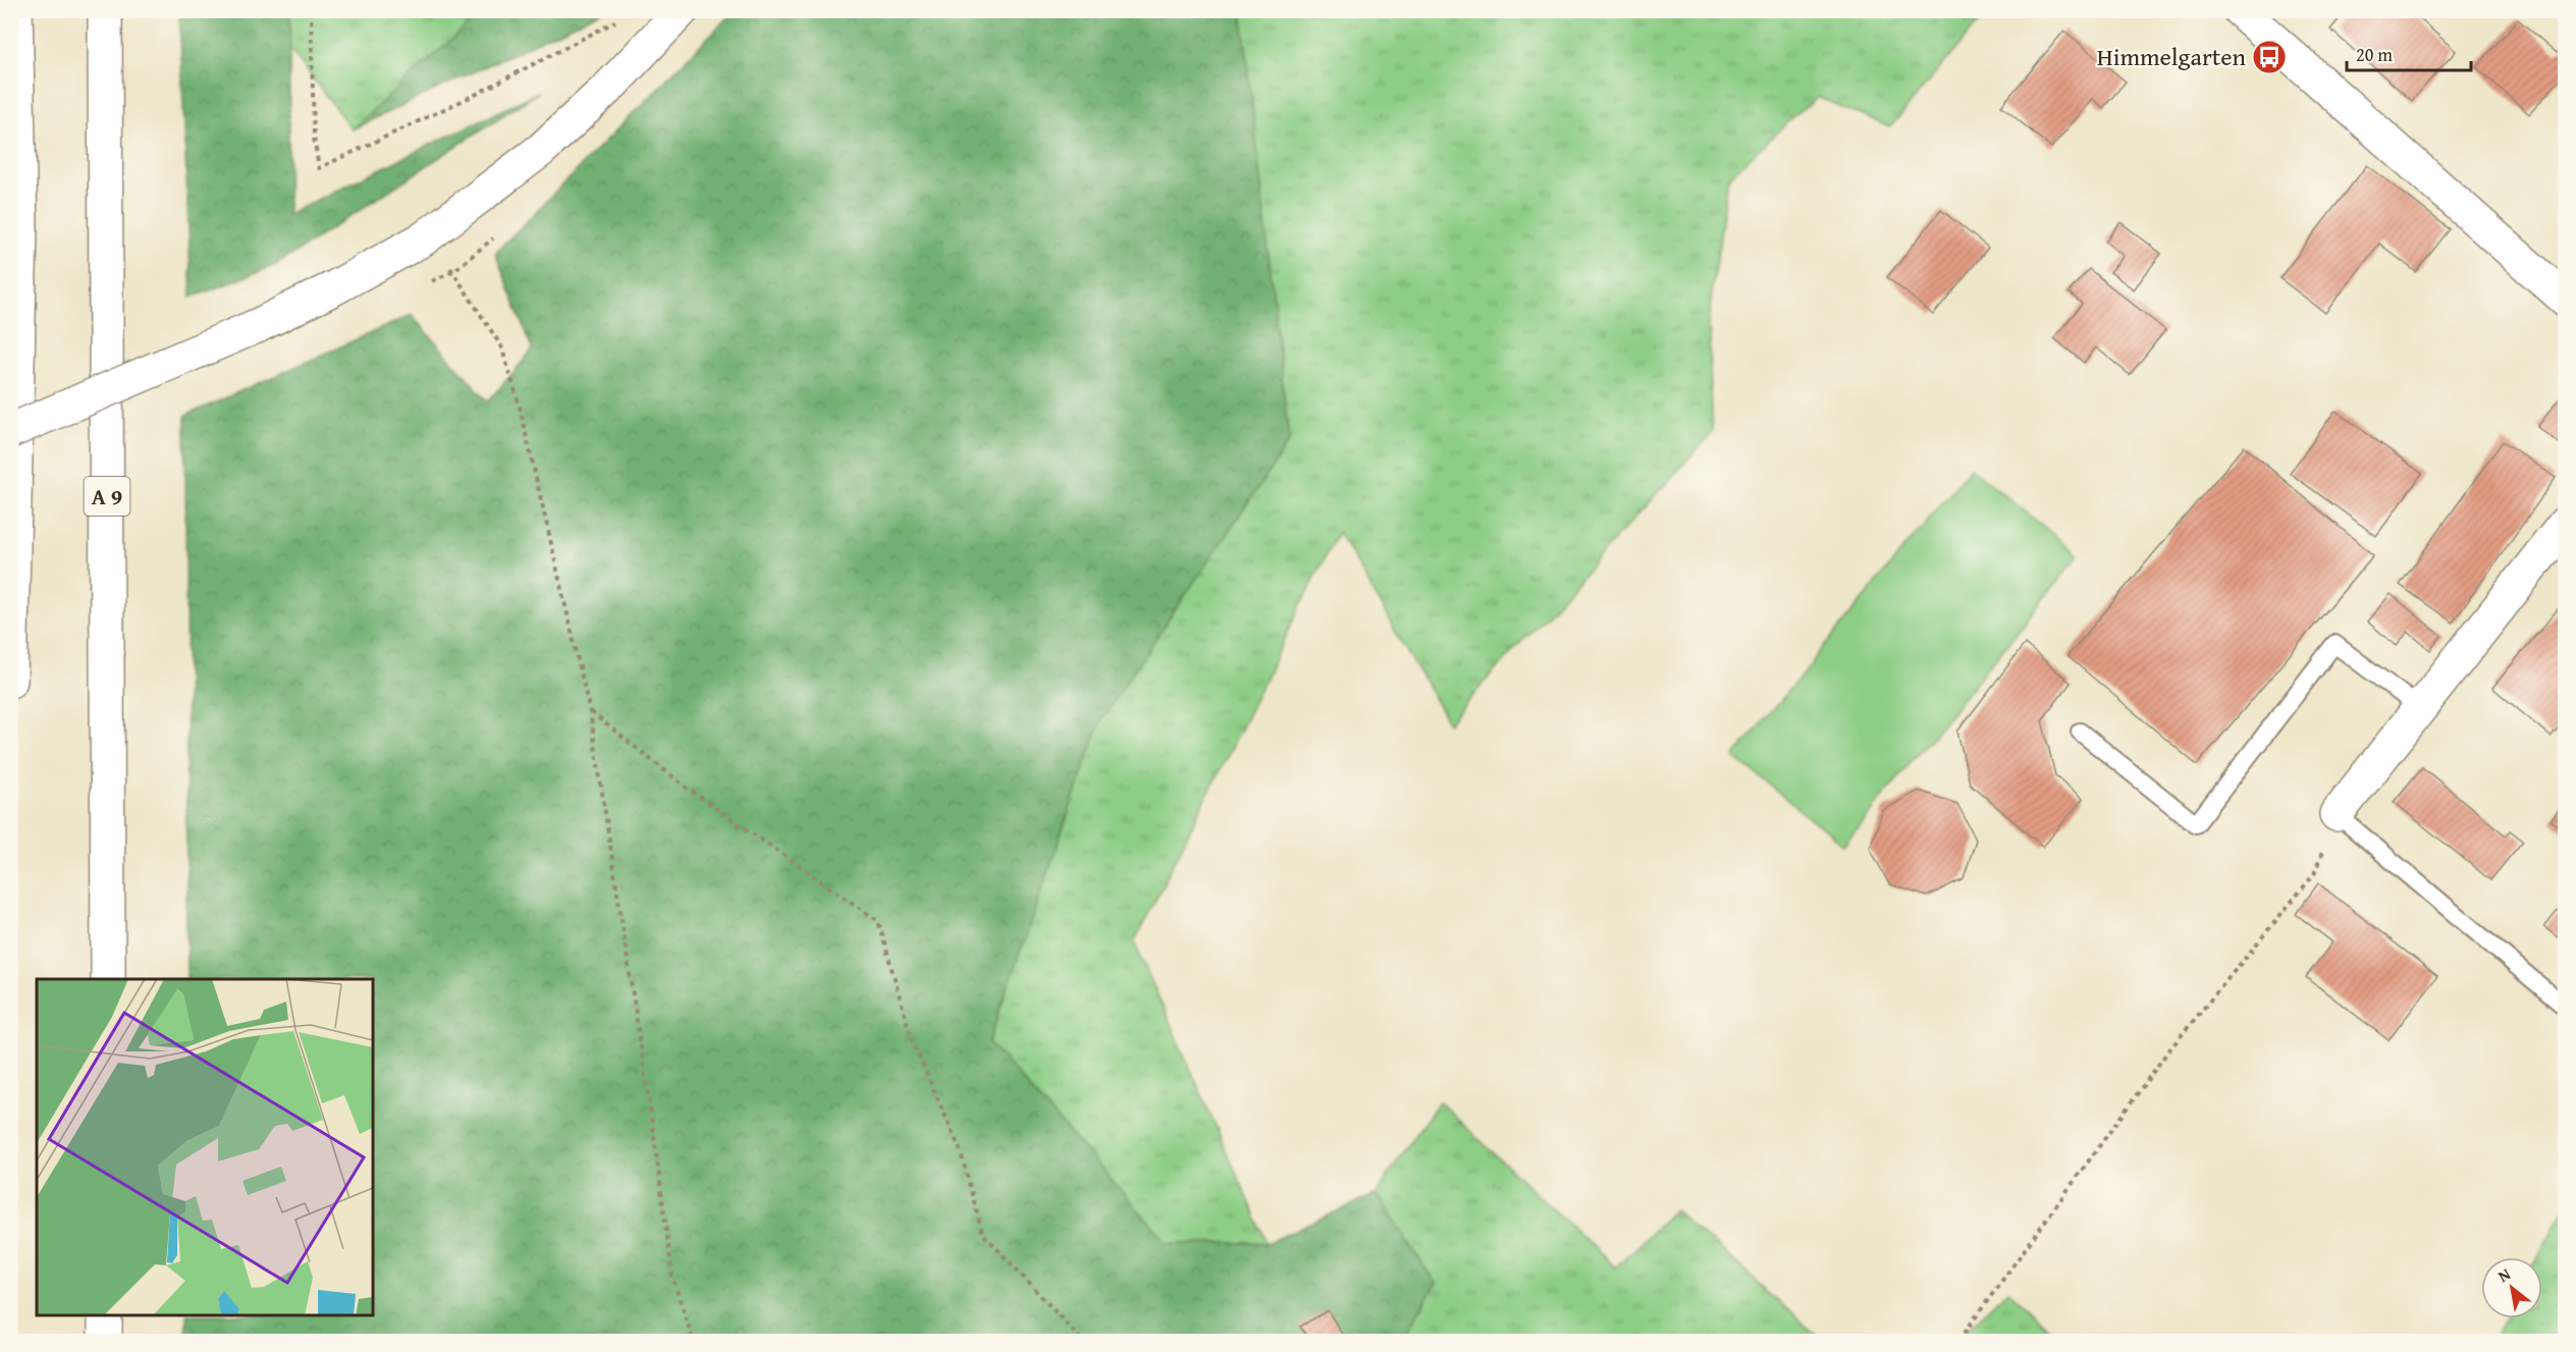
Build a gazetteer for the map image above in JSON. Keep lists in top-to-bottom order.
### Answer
{
  "streets": {
    "main road": ["A 9"]
  },
  "places": {
    "bus stop": ["Himmelgarten"]
  },
  "scale_bar": "20 m",
  "north": "top left"
}
